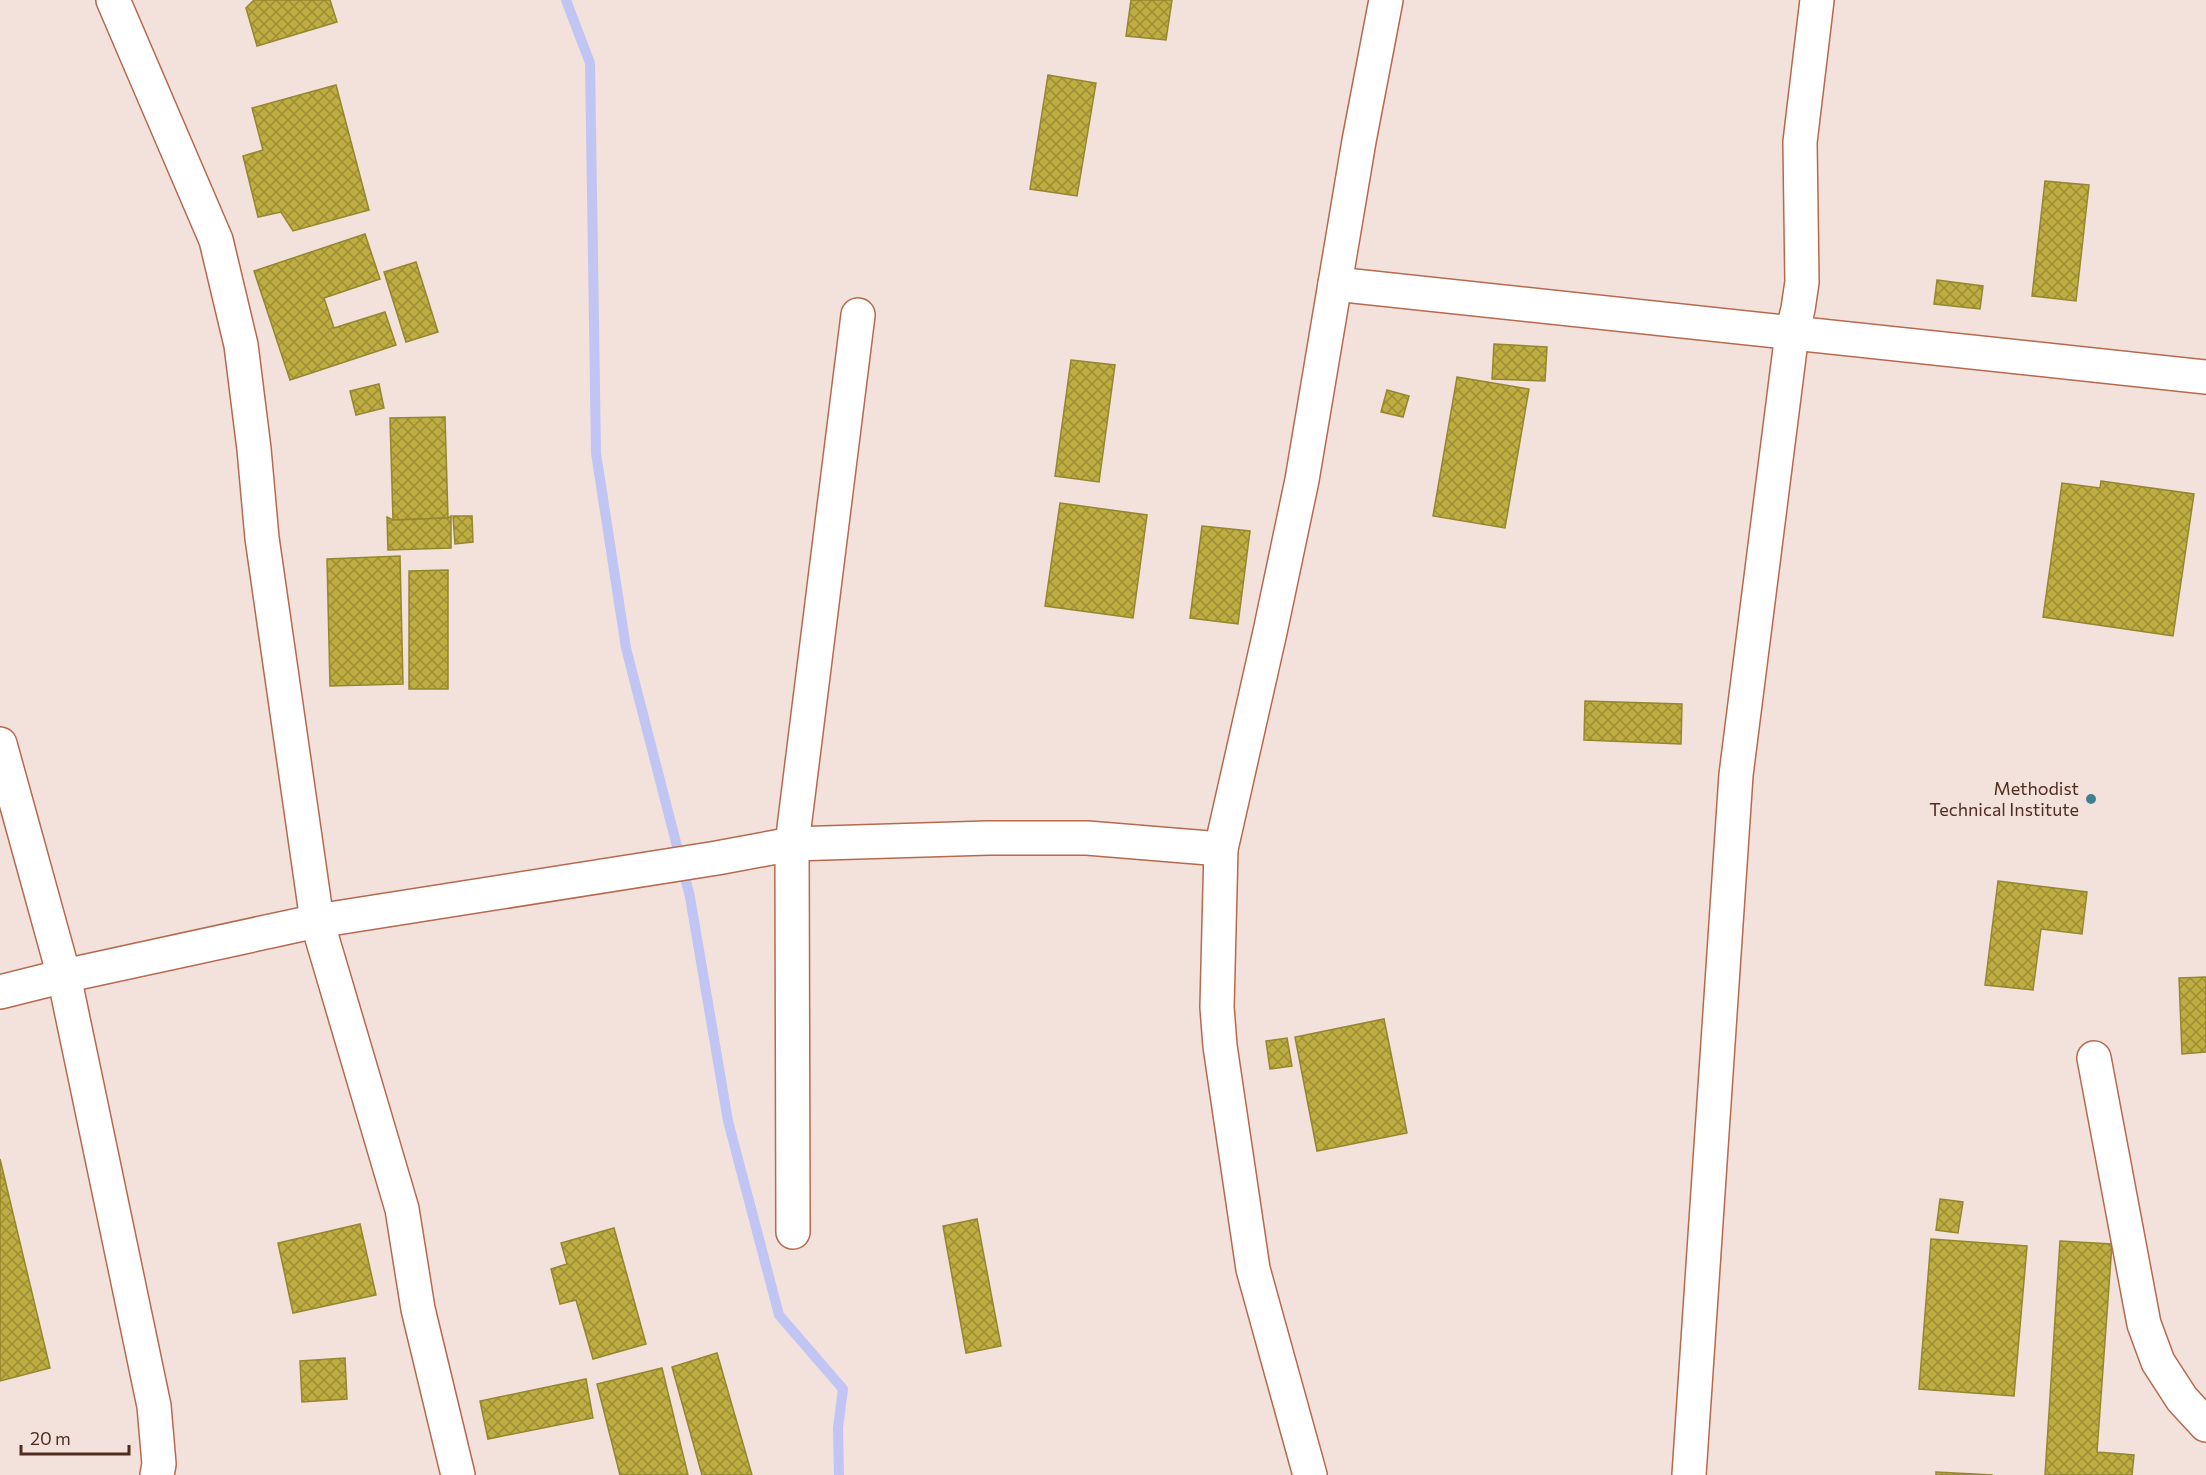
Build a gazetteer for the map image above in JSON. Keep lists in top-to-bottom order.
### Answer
{
  "places": ["Methodist Technical Institute"],
  "scale_bar": "20 m"
}
